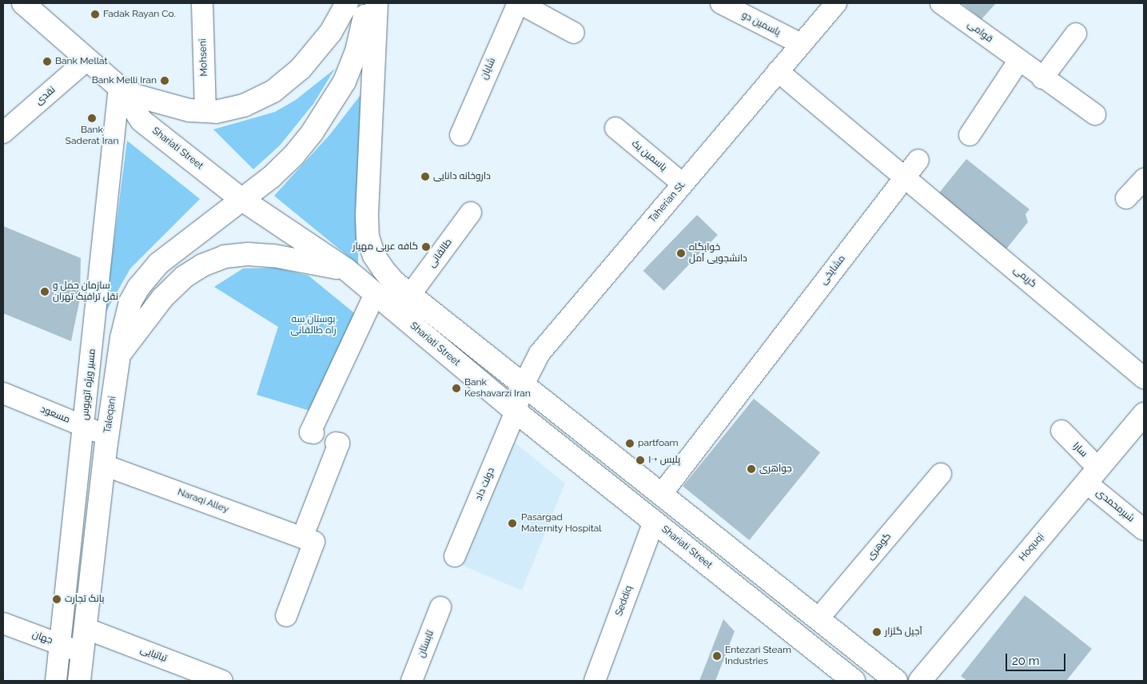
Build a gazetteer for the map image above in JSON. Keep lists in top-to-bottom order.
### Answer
{
  "streets": {
    "main road": ["Shariati Street", "Taleqani", "Hoquqi"],
    "street": [
      "یاسمین دو",
      "قوامی",
      "Mohseni",
      "شایان",
      "نقدی",
      "یاسمین یک",
      "Taherian St.",
      "طالقانی",
      "مشایخی",
      "کریمی",
      "مسیر ویژه اتوبوس",
      "مسعود",
      "سارا",
      "دولت داد",
      "Naraqi Alley",
      "شیرمحمدی",
      "گوهری",
      "Seddiq",
      "جهان",
      "تابستان",
      "تباتبایی"
    ]
  },
  "crossings": [
    ["یاسمین دو", "Taherian St."],
    ["نقدی", "Shariati Street"],
    ["Shariati Street", "Taherian St."],
    ["Shariati Street", "مسیر ویژه اتوبوس"],
    ["Shariati Street", "Taleqani"],
    ["Shariati Street", "دولت داد"],
    ["Shariati Street", "Seddiq"],
    ["یاسمین یک", "Taherian St."],
    ["Taherian St.", "دولت داد"],
    ["مشایخی", "کریمی"],
    ["مسیر ویژه اتوبوس", "مسعود"],
    ["مسیر ویژه اتوبوس", "جهان"],
    ["مسعود", "Taleqani"],
    ["Taleqani", "Naraqi Alley"],
    ["Taleqani", "جهان"],
    ["Taleqani", "تباتبایی"],
    ["سارا", "شیرمحمدی"],
    ["سارا", "Hoquqi"],
    ["شیرمحمدی", "Hoquqi"]
  ],
  "parks": ["بوستان سه راه طالقانی"],
  "places": [
    "Fadak Rayan Co.",
    "Bank Mellat",
    "Bank Melli Iran",
    "Bank Saderat Iran",
    "داروخانه دانایی",
    "کافه عربی مهیار",
    "خوابگاه دانشجویی آمل",
    "سازمان حمل و نقل ترافیک تهران",
    "Bank Keshavarzi Iran",
    "partfoam",
    "پلیس +۱۰",
    "جواهری",
    "Pasargad Maternity Hospital",
    "بانک تجارت",
    "آجیل گلزار",
    "Entezari Steam Industries"
  ],
  "scale_bar": "20 m"
}
